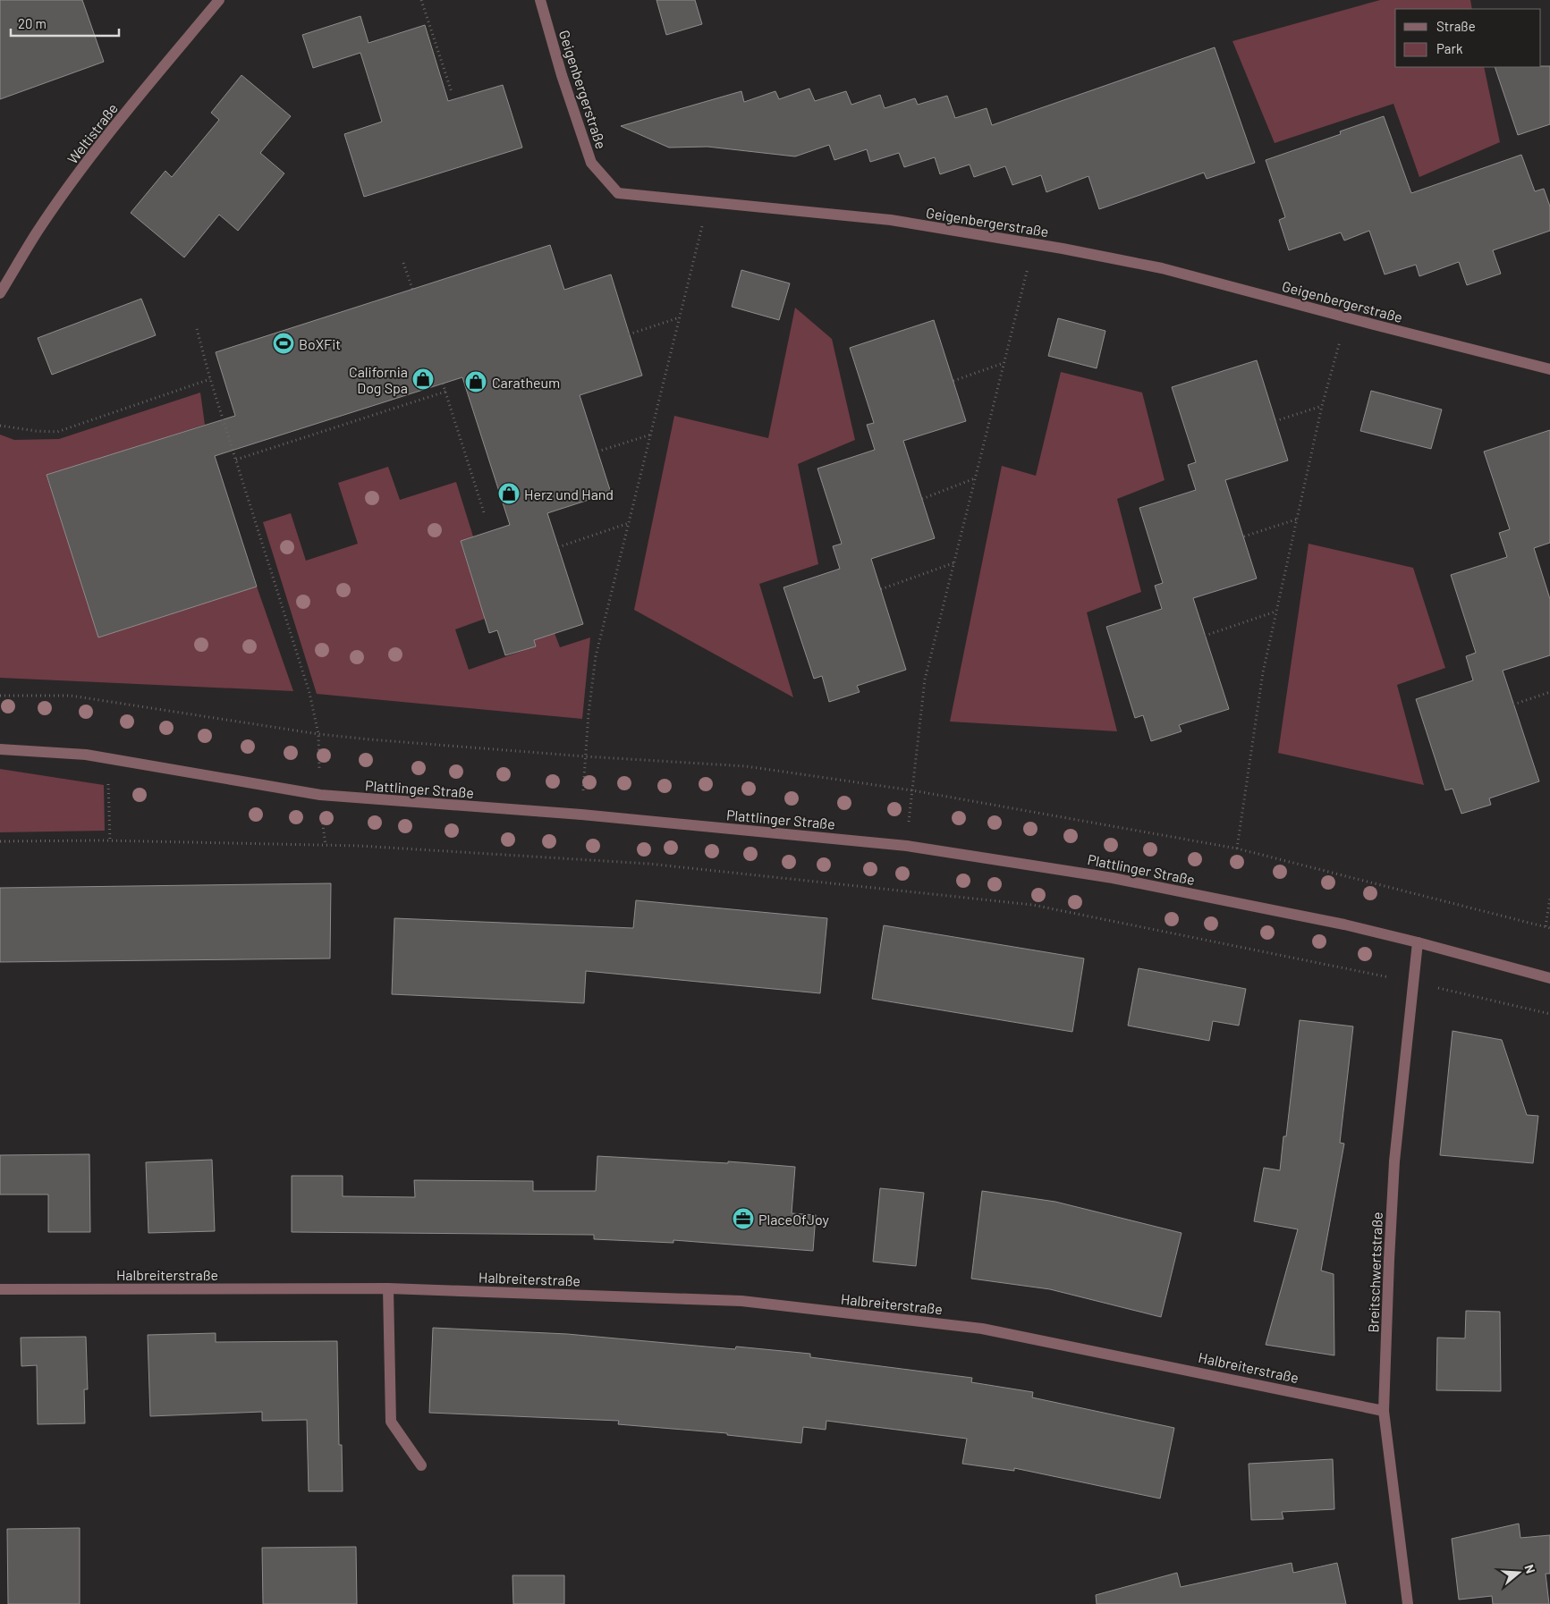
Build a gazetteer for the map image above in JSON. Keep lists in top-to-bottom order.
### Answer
{
  "streets": {
    "street": [
      "Geigenbergerstraße",
      "Weltistraße",
      "Plattlinger Straße",
      "Breitschwertstraße",
      "Halbreiterstraße"
    ]
  },
  "crossings": [
    ["Plattlinger Straße", "Breitschwertstraße"],
    ["Breitschwertstraße", "Halbreiterstraße"]
  ],
  "places": {
    "sports": ["BoXFit"],
    "shop": ["California Dog Spa", "Caratheum", "Herz und Hand"],
    "office": ["PlaceOfJoy"]
  },
  "legend": ["Straße", "Park"],
  "scale_bar": "20 m",
  "north": "right"
}
